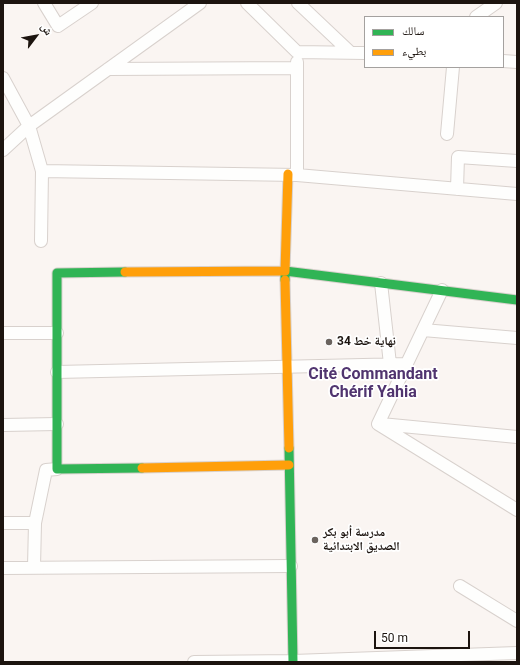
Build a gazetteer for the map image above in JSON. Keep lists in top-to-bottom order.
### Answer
{
  "districts": ["Cité Commandant Chérif Yahia"],
  "places": ["نهاية خط 34", "مدرسة أبو بكر الصديق الابتدائية"],
  "legend": ["سالك", "بطيء"],
  "scale_bar": "50 m",
  "north": "top right"
}
